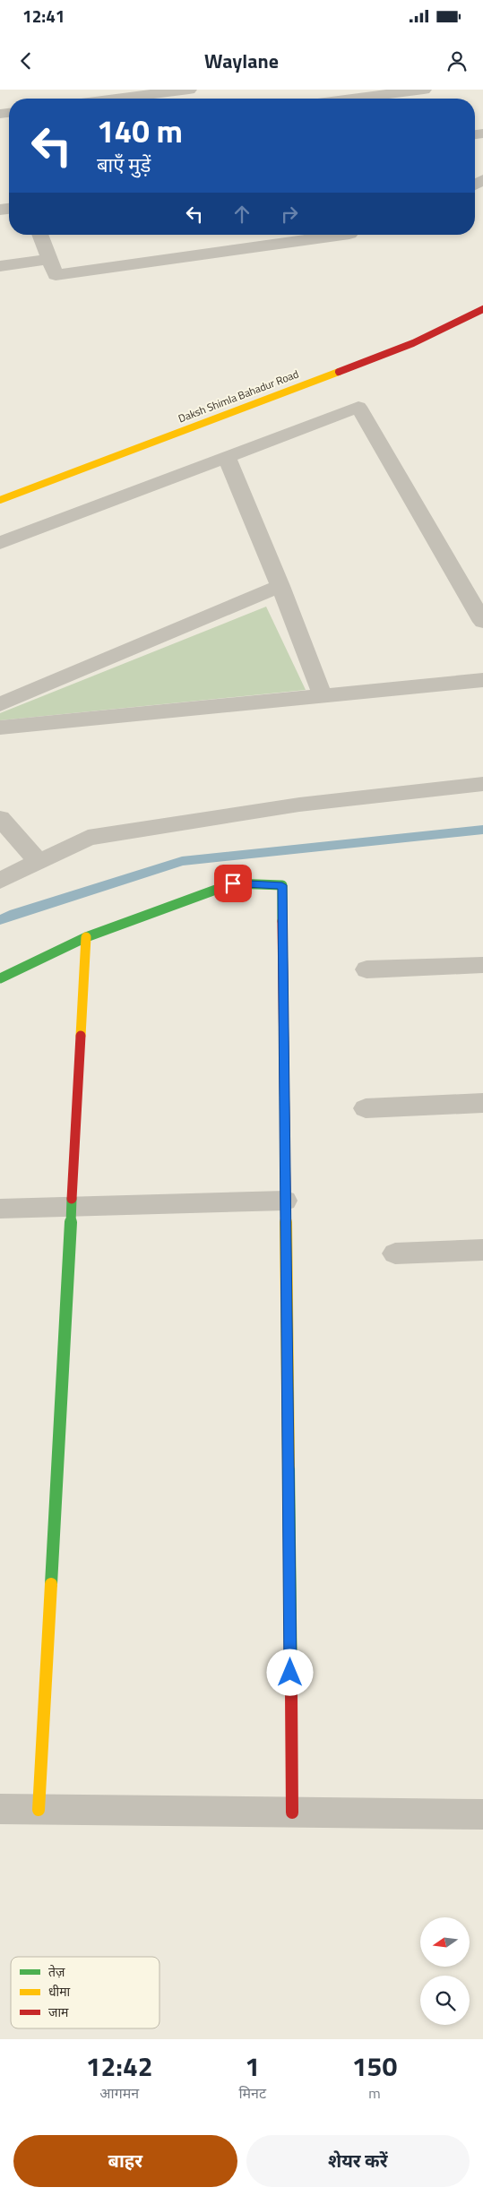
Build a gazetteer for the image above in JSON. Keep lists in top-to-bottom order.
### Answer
{
  "streets": {
    "street": ["Daksh Shimla Bahadur Road"]
  },
  "legend": ["तेज़", "धीमा", "जाम"],
  "north": "left",
  "page": {
    "status": "12:41",
    "header": "Waylane",
    "turn": ["140 m", "बाएँ मुड़ें"],
    "eta": [
      "12:42",
      "आगमन",
      "1",
      "मिनट",
      "150",
      "m"
    ],
    "buttons": ["बाहर", "शेयर करें"]
  }
}
